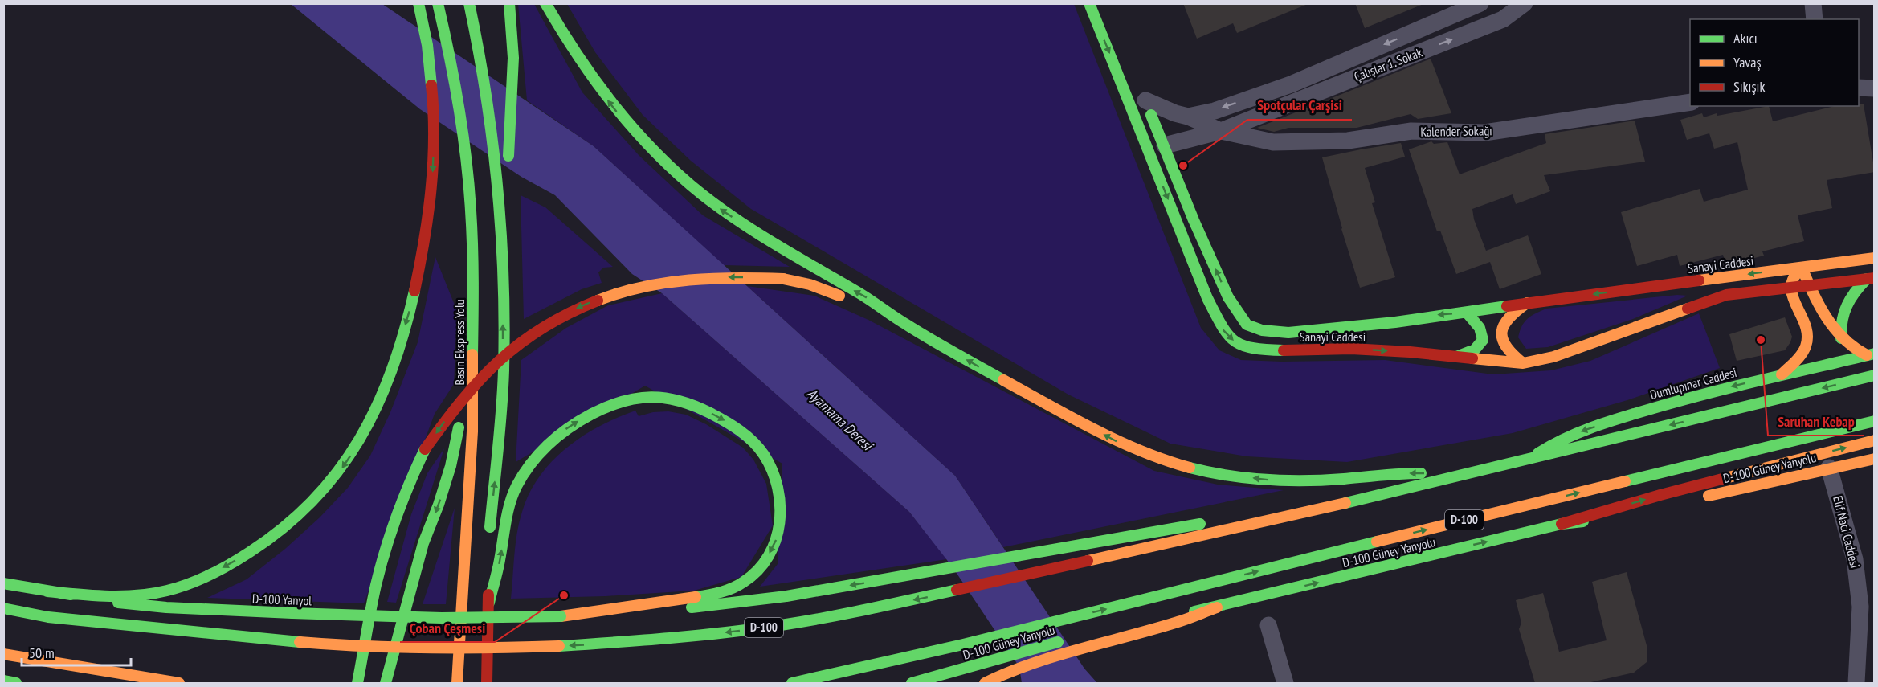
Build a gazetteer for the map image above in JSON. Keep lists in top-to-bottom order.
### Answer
{
  "streets": {
    "main road": [
      "Sanayi Caddesi",
      "Basın Ekspress Yolu",
      "Dumlupınar Caddesi",
      "D-100 Güney Yanyolu",
      "D-100",
      "D-100 Yanyol"
    ],
    "street": ["Çalışlar 1. Sokak", "Kalender Sokağı", "Elif Naci Caddesi"]
  },
  "crossings": [
    ["Çalışlar 1. Sokak", "Kalender Sokağı"],
    ["Çalışlar 1. Sokak", "Sanayi Caddesi"],
    ["Kalender Sokağı", "Sanayi Caddesi"],
    ["Dumlupınar Caddesi", "D-100"],
    ["D-100 Güney Yanyolu", "Elif Naci Caddesi"]
  ],
  "water": ["Ayamama Deresi"],
  "places": ["Spotçular Çarşisi", "Saruhan Kebap", "Çoban Çeşmesi"],
  "legend": ["Akıcı", "Yavaş", "Sıkışık"],
  "scale_bar": "50 m"
}
